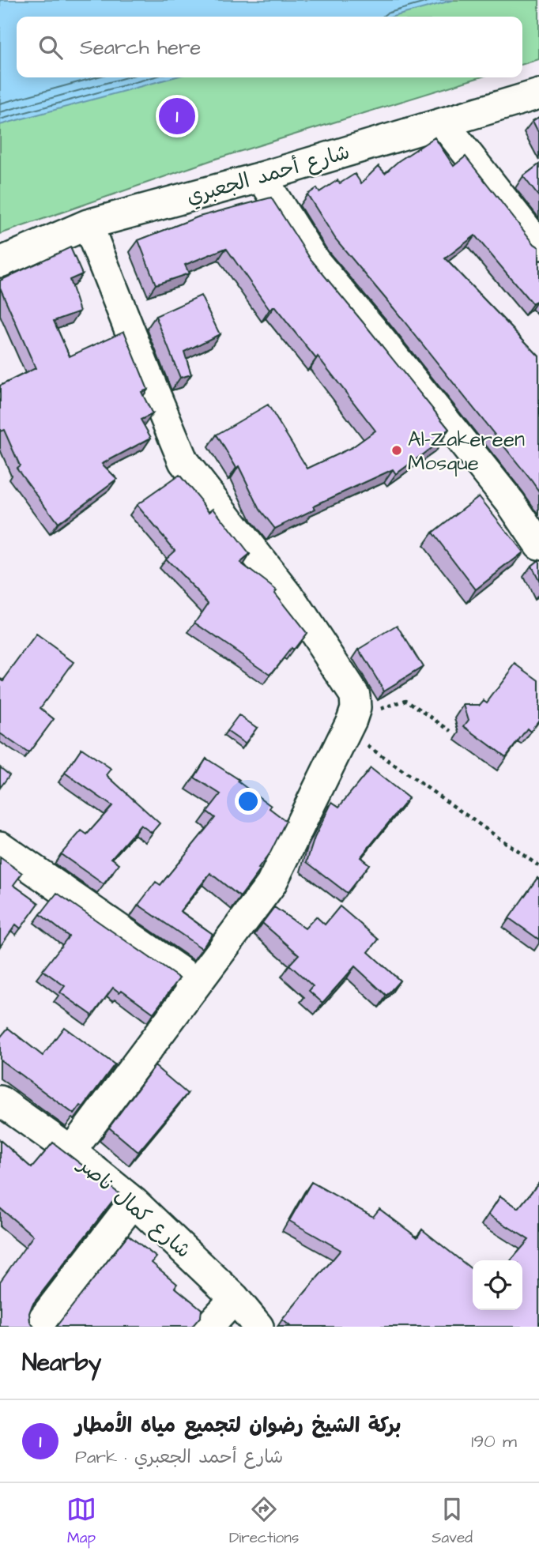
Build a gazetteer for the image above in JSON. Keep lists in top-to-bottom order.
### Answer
{
  "streets": {
    "street": ["شارع أحمد الجعبري", "شارع كمال ناصر"]
  },
  "places": ["Al-Zakereen Mosque"],
  "page": {
    "search": "Search here",
    "pins": "1",
    "heading": "Nearby",
    "list": [
      {
        "mark": "1",
        "name": "بركة الشيخ رضوان لتجميع مياه الأمطار",
        "note": "Park · شارع أحمد الجعبري",
        "value": "190 m"
      }
    ],
    "nav": ["Map", "Directions", "Saved"]
  }
}
